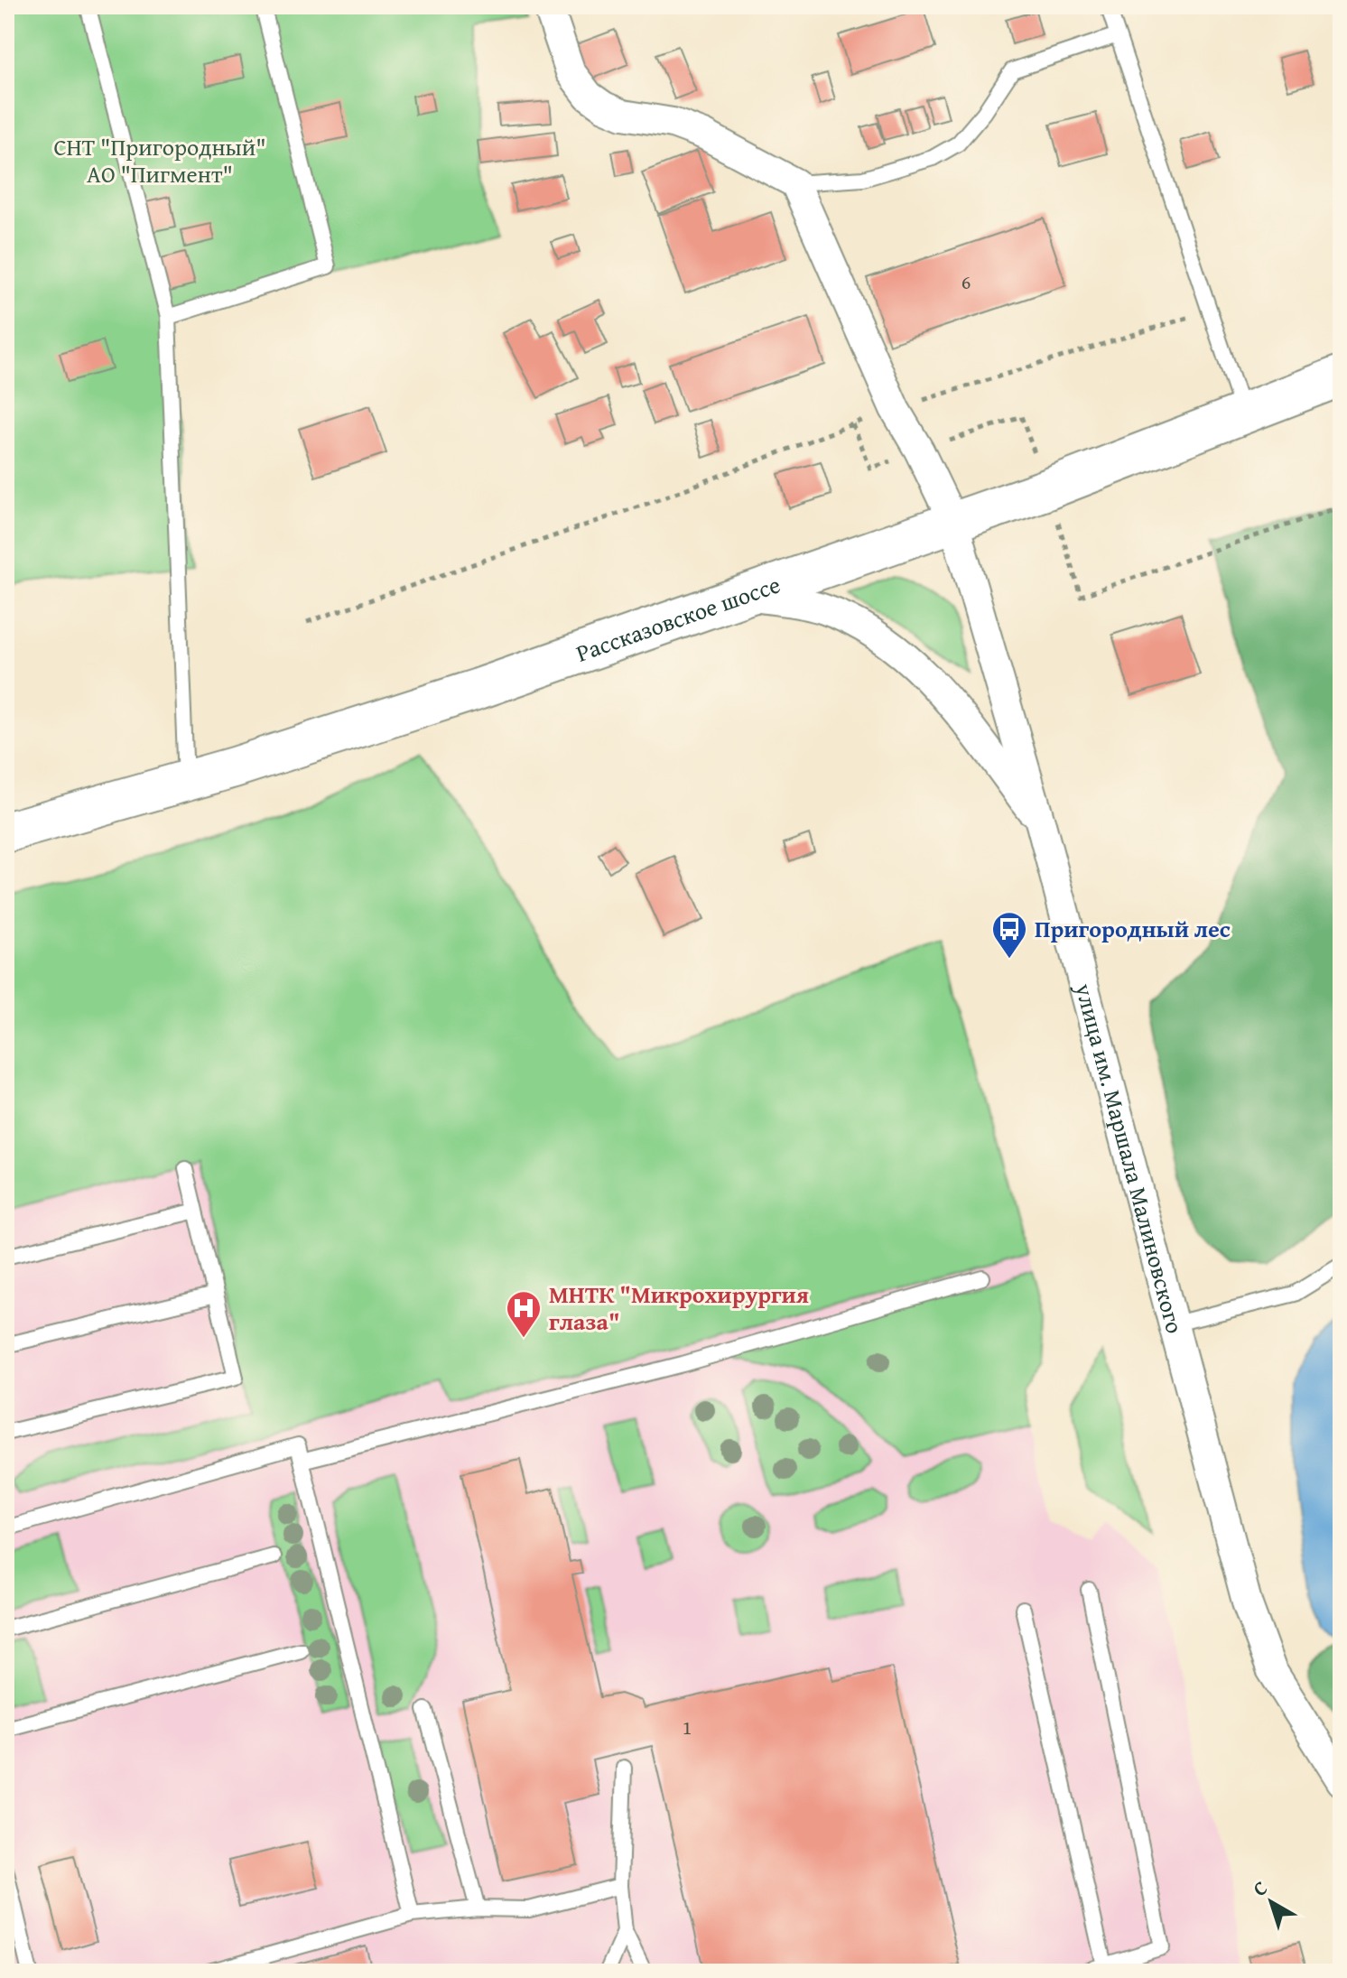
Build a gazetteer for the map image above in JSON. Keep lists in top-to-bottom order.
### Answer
{
  "streets": {
    "main road": ["Рассказовское шоссе"],
    "street": ["улица им. Маршала Малиновского"]
  },
  "crossings": [
    ["Рассказовское шоссе", "улица им. Маршала Малиновского"]
  ],
  "parks": ["СНТ \"Пригородный\" АО \"Пигмент\""],
  "places": {
    "bus stop": ["Пригородный лес"],
    "hospital": ["МНТК \"Микрохирургия глаза\""]
  },
  "house_numbers": ["6", "1"],
  "north": "top left"
}
